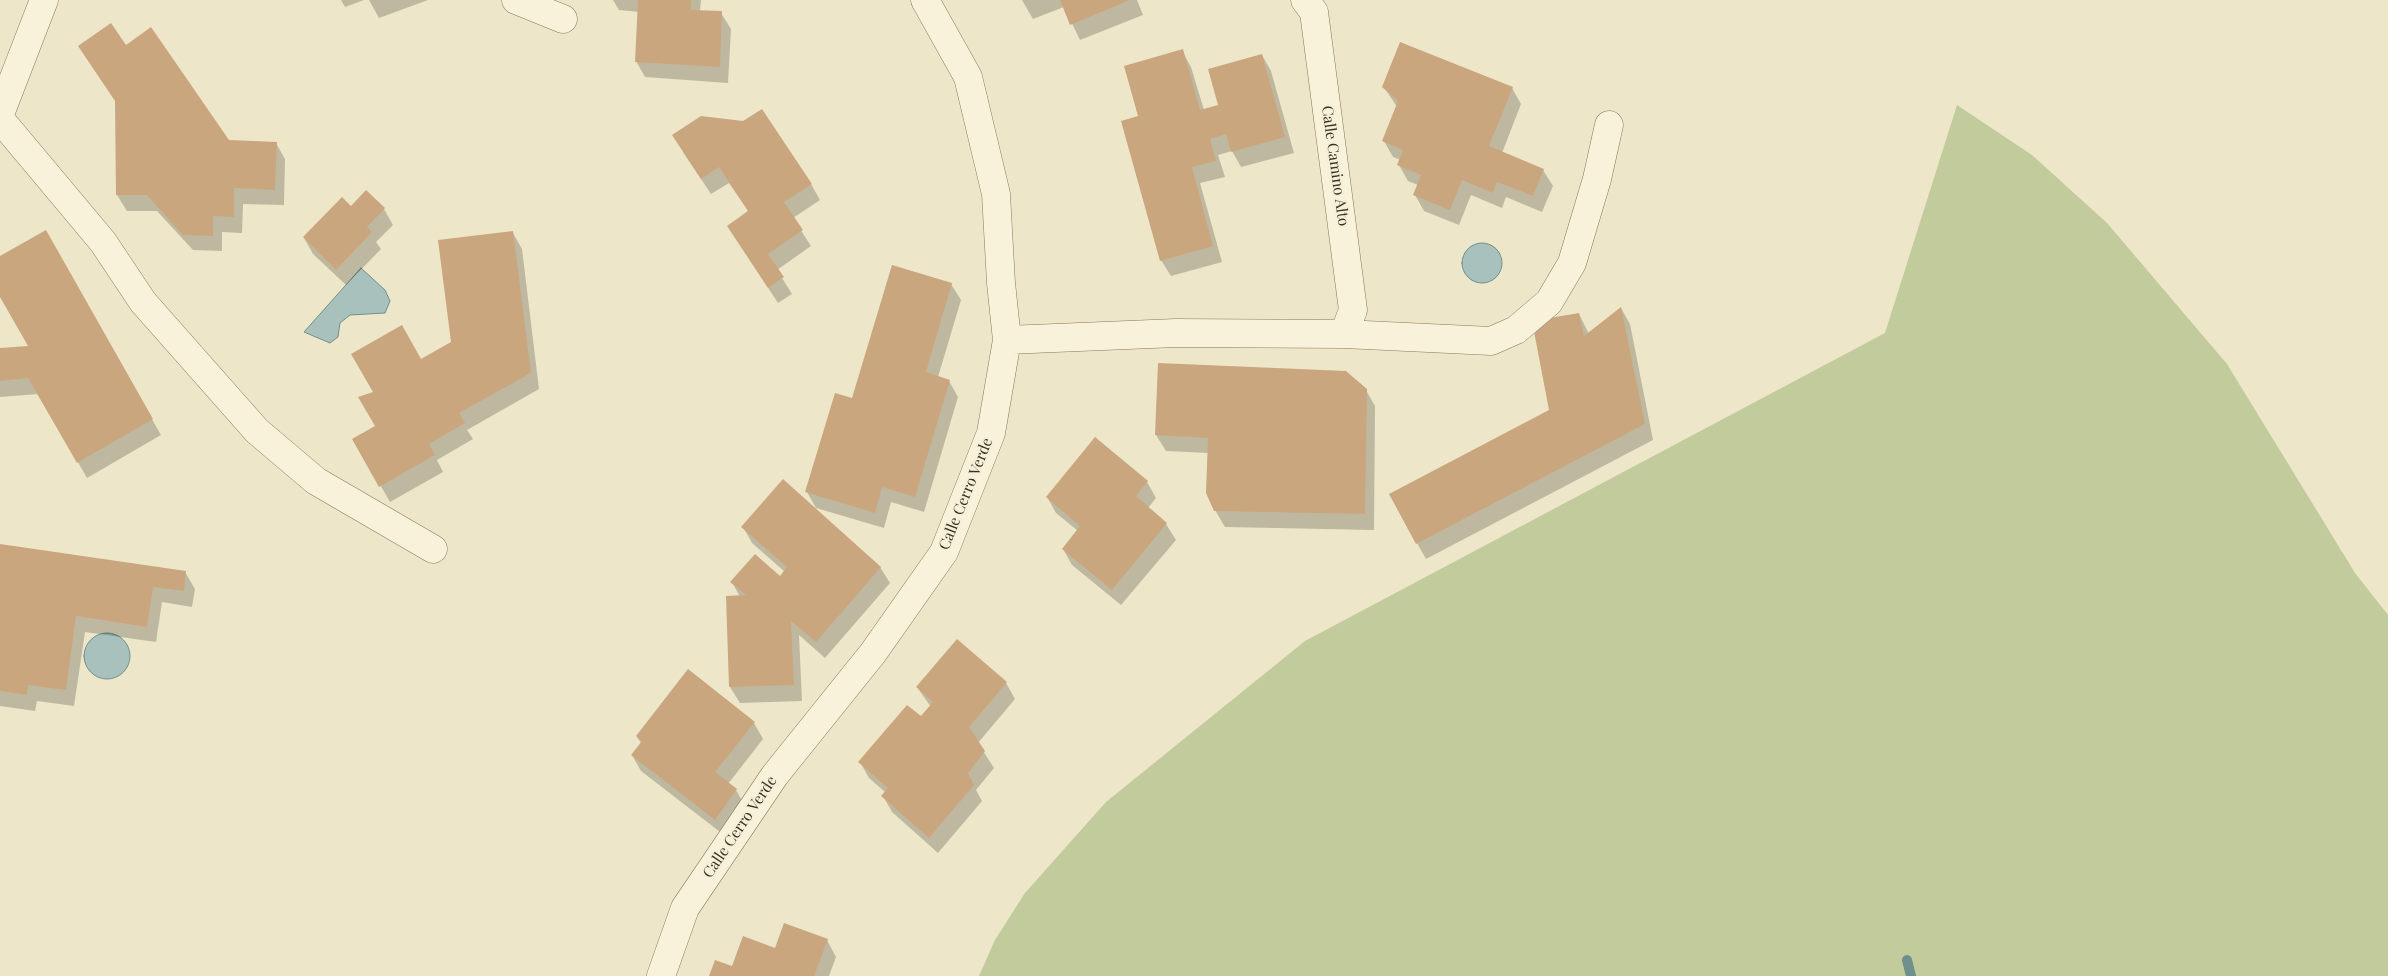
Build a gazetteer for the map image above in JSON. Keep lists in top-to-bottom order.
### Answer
{
  "streets": {
    "street": ["Calle Camino Alto", "Calle Cerro Verde"]
  }
}
